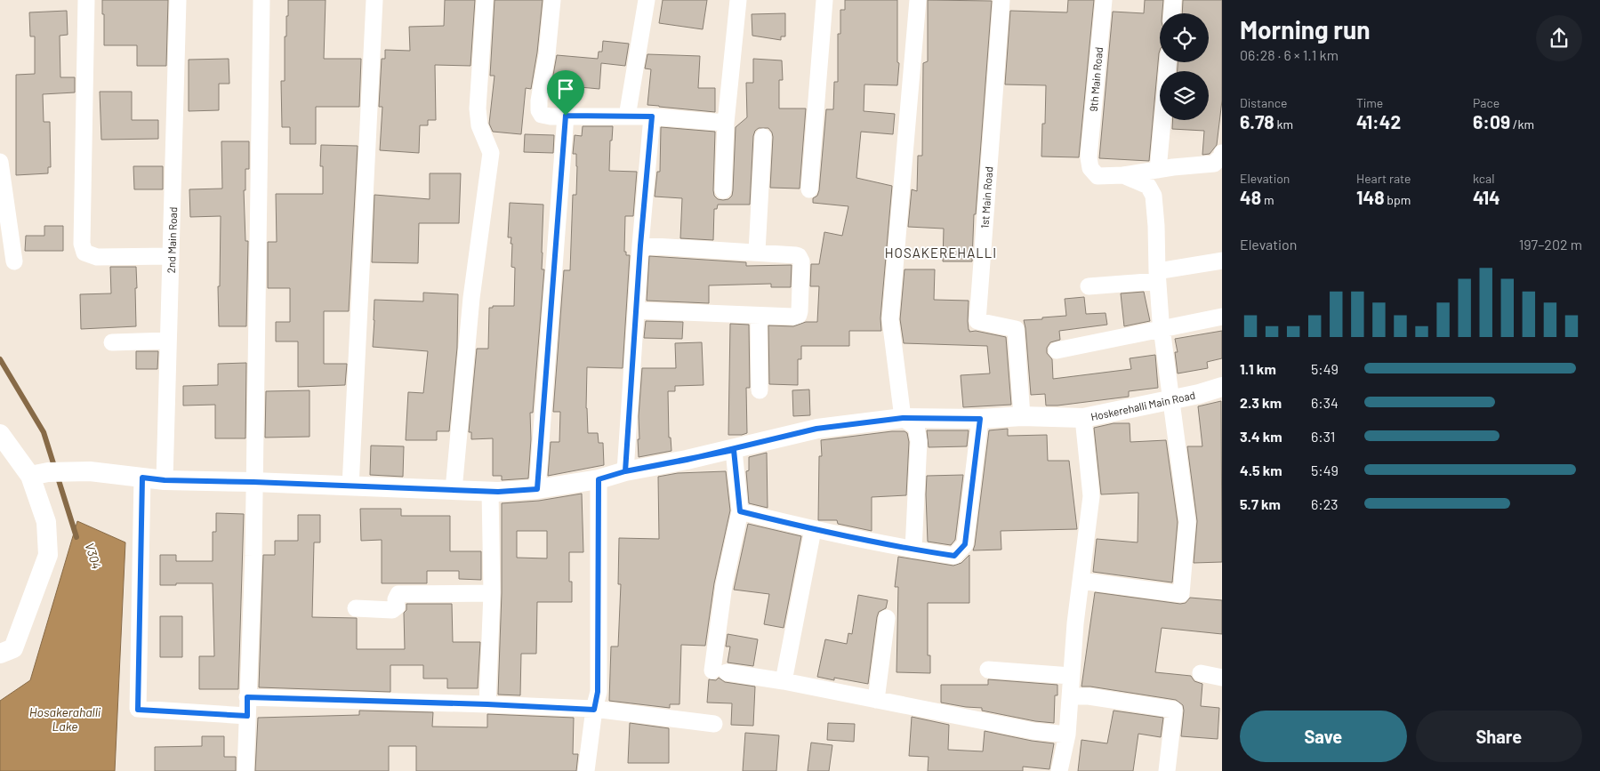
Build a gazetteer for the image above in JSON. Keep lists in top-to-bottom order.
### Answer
{
  "streets": {
    "street": [
      "9th Main Road",
      "1st Main Road",
      "2nd Main Road",
      "Hoskerehalli Main Road"
    ]
  },
  "crossings": [
    ["1st Main Road", "Hoskerehalli Main Road"],
    ["2nd Main Road", "Hoskerehalli Main Road"]
  ],
  "districts": ["HOSAKEREHALLI"],
  "water": ["V304", "Hosakerahalli Lake"],
  "page": {
    "heading": ["Morning run", "06:28 · 6 × 1.1 km"],
    "stats": [
      ["Distance", "6.78 km"],
      ["Time", "41:42"],
      ["Pace", "6:09 /km"],
      ["Elevation", "48 m"],
      ["Heart rate", "148 bpm"],
      ["kcal", "414"]
    ],
    "chart": ["Elevation", "197–202 m"],
    "list": [
      {
        "name": "1.1 km",
        "note": "5:49"
      },
      {
        "name": "2.3 km",
        "note": "6:34"
      },
      {
        "name": "3.4 km",
        "note": "6:31"
      },
      {
        "name": "4.5 km",
        "note": "5:49"
      },
      {
        "name": "5.7 km",
        "note": "6:23"
      }
    ],
    "buttons": ["Save", "Share"]
  }
}
